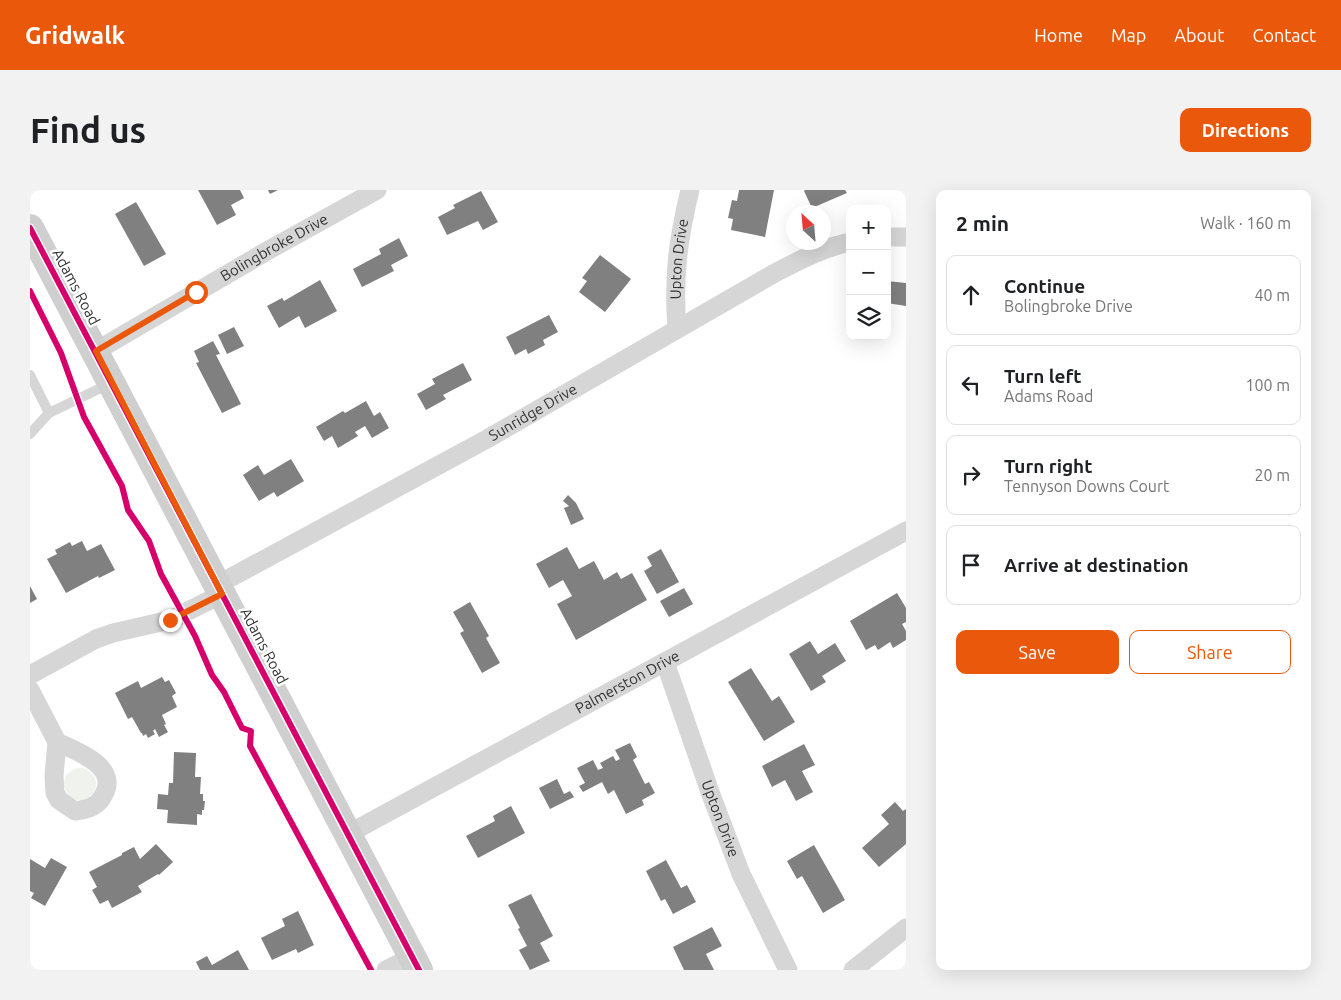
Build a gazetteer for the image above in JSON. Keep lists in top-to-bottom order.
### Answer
{
  "streets": {
    "street": [
      "Bolingbroke Drive",
      "Upton Drive",
      "Adams Road",
      "Sunridge Drive",
      "Palmerston Drive"
    ]
  },
  "crossings": [
    ["Bolingbroke Drive", "Adams Road"],
    ["Upton Drive", "Sunridge Drive"],
    ["Upton Drive", "Palmerston Drive"],
    ["Adams Road", "Sunridge Drive"],
    ["Adams Road", "Palmerston Drive"]
  ],
  "north": "top left",
  "page": {
    "header": "Gridwalk",
    "nav": [
      "Home",
      "Map",
      "About",
      "Contact"
    ],
    "buttons": [
      "Directions",
      ["Save", "Share"]
    ],
    "title": "Find us",
    "heading": ["2 min", "Walk · 160 m"],
    "map_buttons": ["+", "−"],
    "list": [
      ["Continue", "Bolingbroke Drive", "40 m"],
      ["Turn left", "Adams Road", "100 m"],
      ["Turn right", "Tennyson Downs Court", "20 m"],
      "Arrive at destination"
    ]
  }
}
